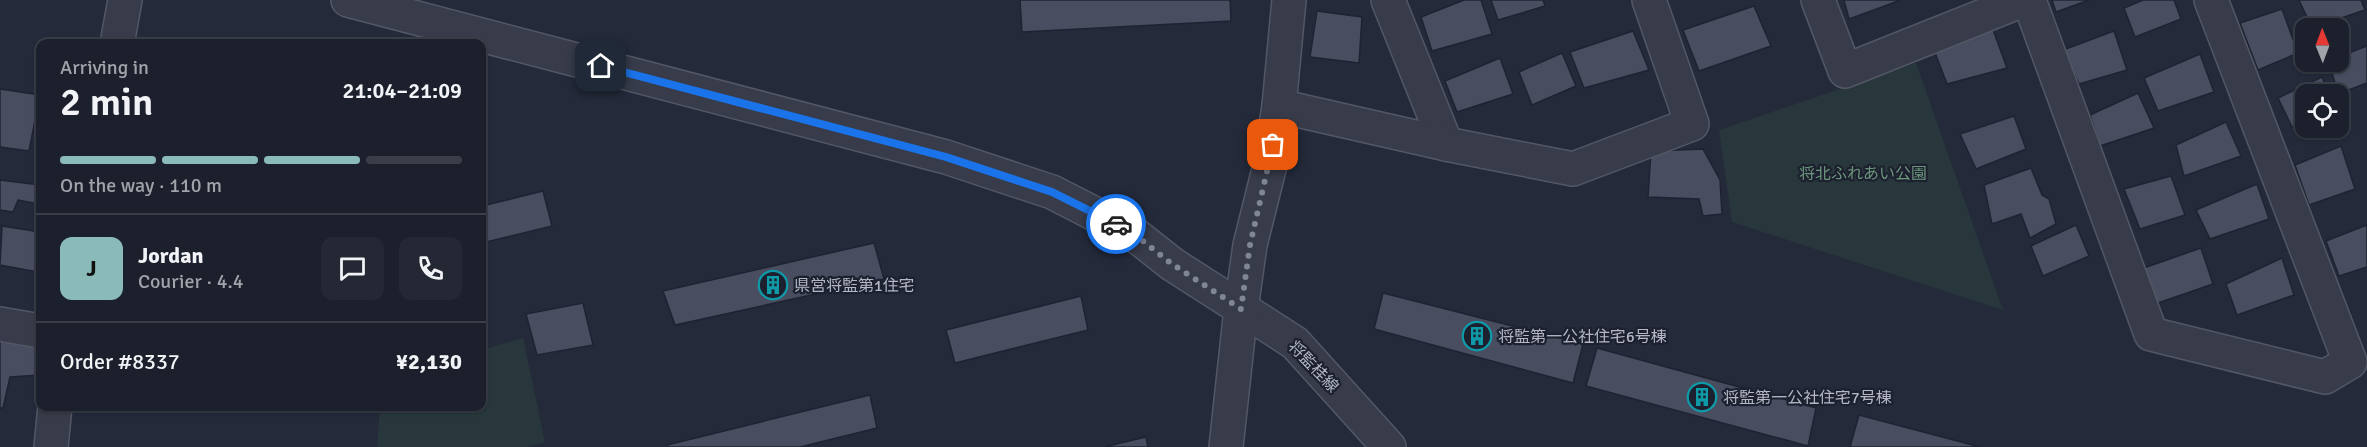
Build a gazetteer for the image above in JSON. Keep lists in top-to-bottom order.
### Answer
{
  "streets": {
    "street": ["将監桂線"]
  },
  "parks": ["将北ふれあい公園"],
  "places": {
    "building": ["県営将監第1住宅", "将監第一公社住宅6号棟", "将監第一公社住宅7号棟"]
  },
  "north": "top",
  "page": {
    "heading": ["2 min", "Arriving in", "21:04–21:09"],
    "panel": [
      "Jordan",
      "Courier · 4.4",
      "Order #8337",
      "¥2,130"
    ],
    "bar": "On the way · 110 m",
    "round": "J"
  }
}
